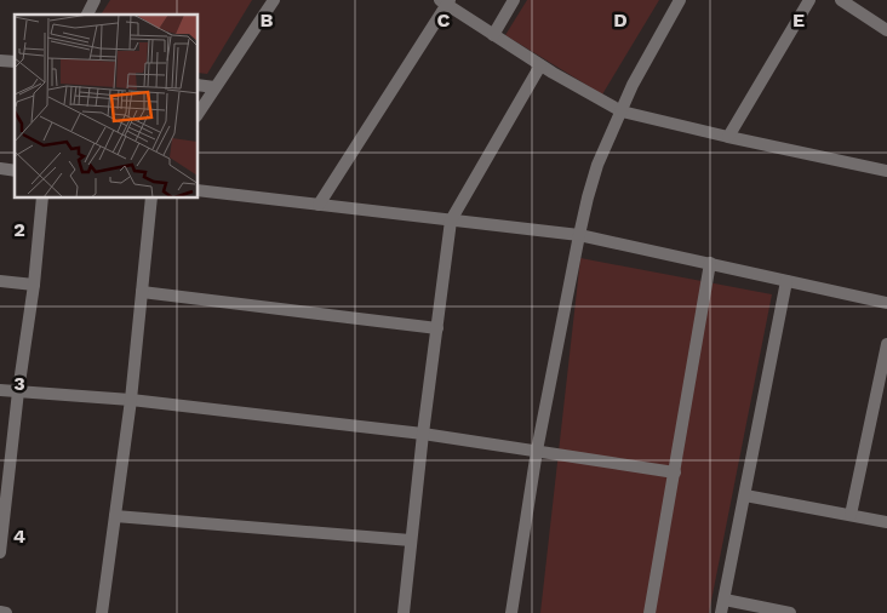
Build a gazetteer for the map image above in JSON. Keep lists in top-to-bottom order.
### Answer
{
  "grid": {
    "columns": [
      "B",
      "C",
      "D",
      "E"
    ],
    "rows": ["2", "3", "4"]
  }
}
